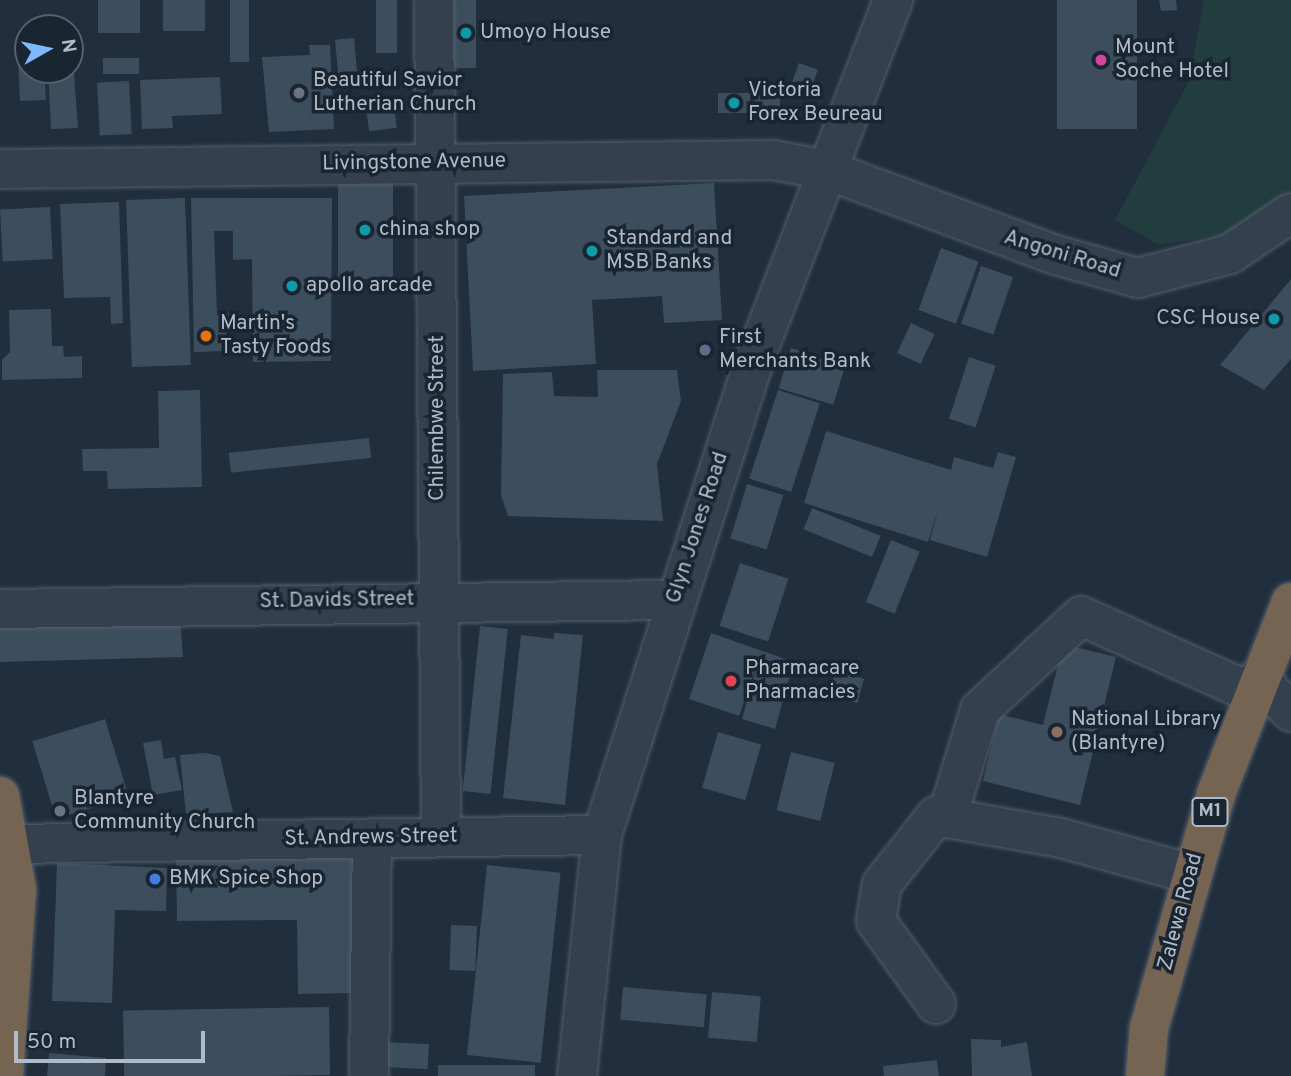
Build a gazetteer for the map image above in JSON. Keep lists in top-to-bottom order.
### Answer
{
  "streets": {
    "highway": ["M1", "Zalewa Road"],
    "street": [
      "Livingstone Avenue",
      "Angoni Road",
      "Chilembwe Street",
      "Glyn Jones Road",
      "St. Davids Street",
      "St. Andrews Street"
    ]
  },
  "crossings": [
    ["Livingstone Avenue", "Angoni Road"],
    ["Livingstone Avenue", "Chilembwe Street"],
    ["Livingstone Avenue", "Glyn Jones Road"],
    ["Angoni Road", "Glyn Jones Road"],
    ["Chilembwe Street", "St. Davids Street"],
    ["Chilembwe Street", "St. Andrews Street"],
    ["Glyn Jones Road", "St. Davids Street"],
    ["Glyn Jones Road", "St. Andrews Street"]
  ],
  "places": [
    "Umoyo House",
    "Mount Soche Hotel",
    "Beautiful Savior Lutherian Church",
    "Victoria Forex Beureau",
    "china shop",
    "Standard and MSB Banks",
    "apollo arcade",
    "CSC House",
    "Martin's Tasty Foods",
    "First Merchants Bank",
    "Pharmacare Pharmacies",
    "National Library (Blantyre)",
    "Blantyre Community Church",
    "BMK Spice Shop"
  ],
  "scale_bar": "50 m",
  "north": "right"
}
